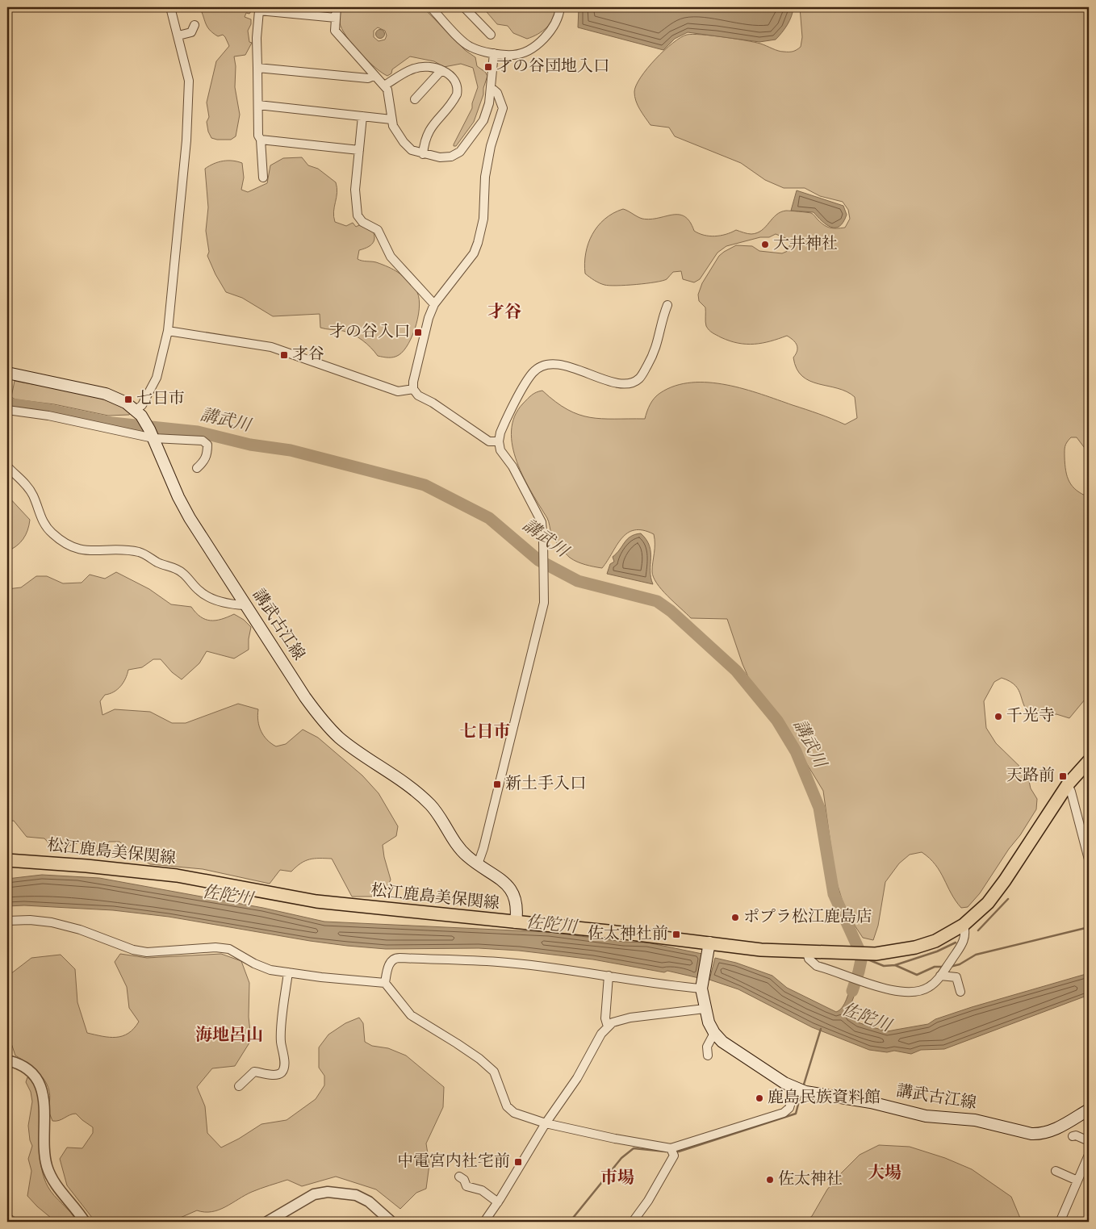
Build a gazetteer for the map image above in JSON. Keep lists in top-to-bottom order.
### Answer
{
  "streets": {
    "main road": ["講武古江線", "松江鹿島美保関線"]
  },
  "crossings": [
    ["講武古江線", "松江鹿島美保関線"]
  ],
  "districts": [
    "才谷",
    "七日市",
    "海地呂山",
    "大場",
    "市場"
  ],
  "water": ["講武川", "佐陀川"],
  "places": {
    "transit": [
      "才の谷団地入口",
      "才の谷入口",
      "才谷",
      "七日市",
      "天路前",
      "新土手入口",
      "佐太神社前",
      "中電宮内社宅前"
    ],
    "other": [
      "大井神社",
      "千光寺",
      "ポプラ松江鹿島店",
      "鹿島民族資料館",
      "佐太神社"
    ]
  }
}
